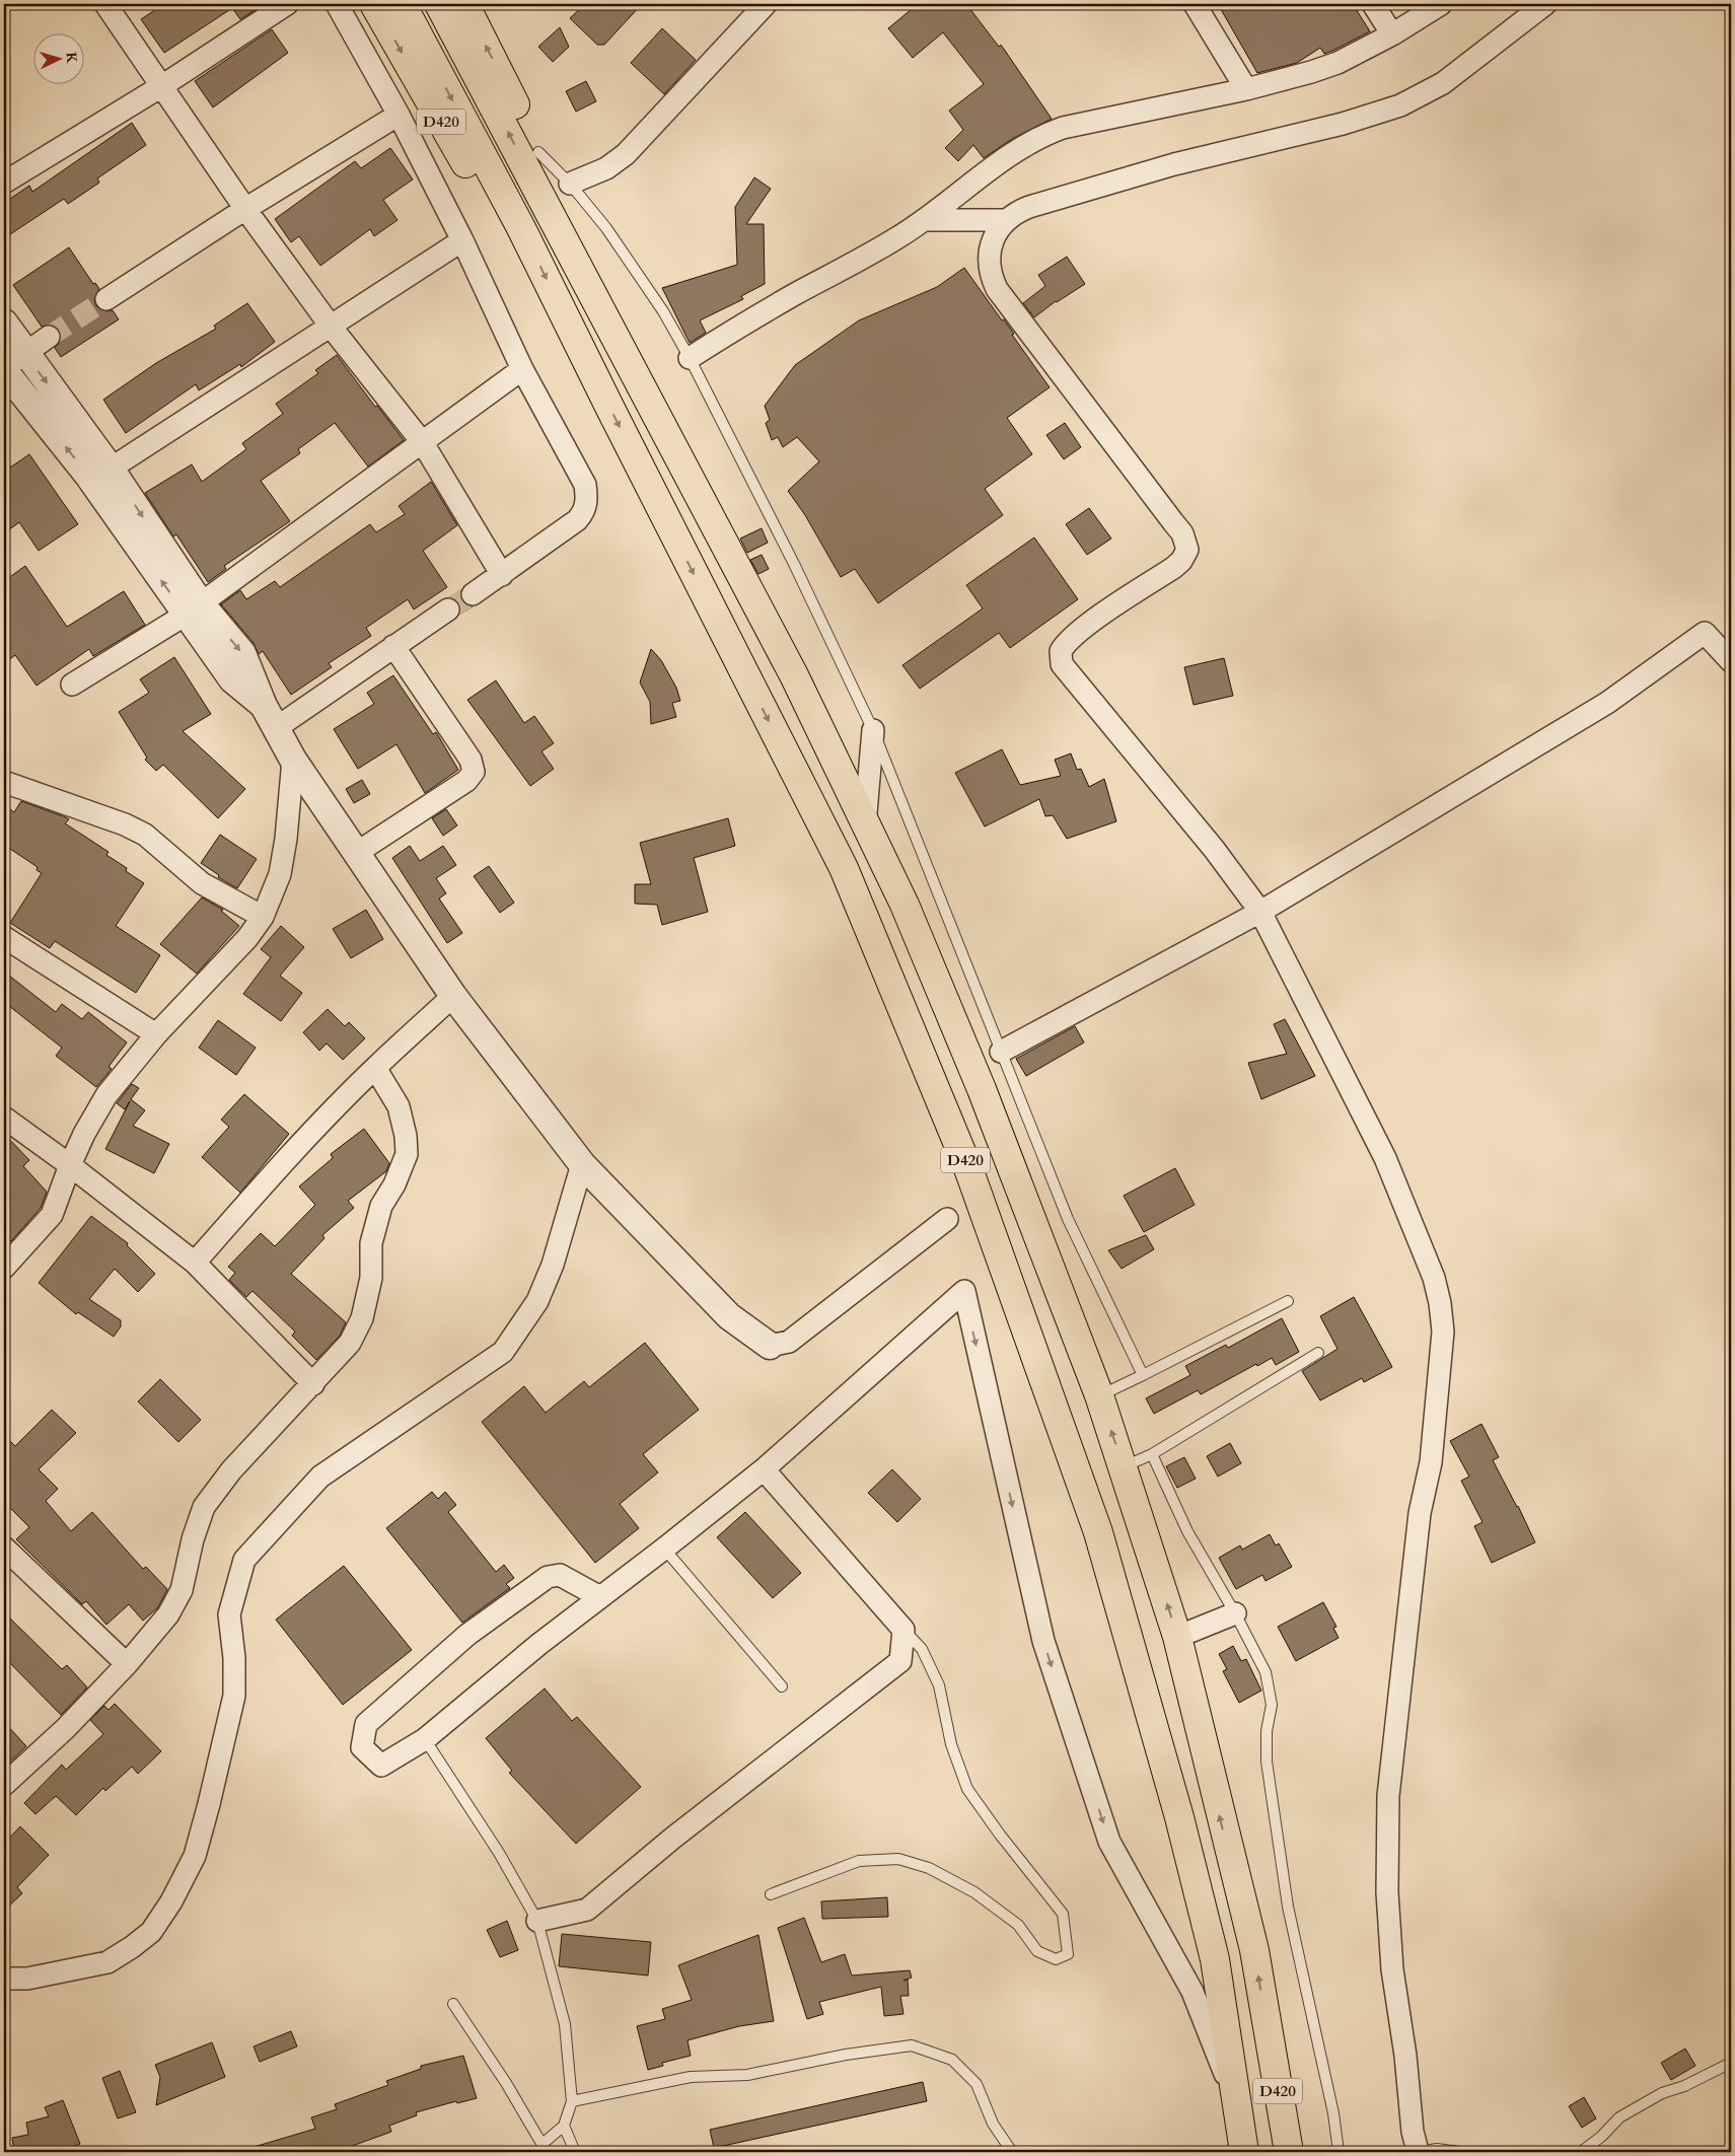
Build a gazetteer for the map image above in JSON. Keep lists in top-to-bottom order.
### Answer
{
  "streets": {
    "highway": ["D420"]
  },
  "north": "right"
}
